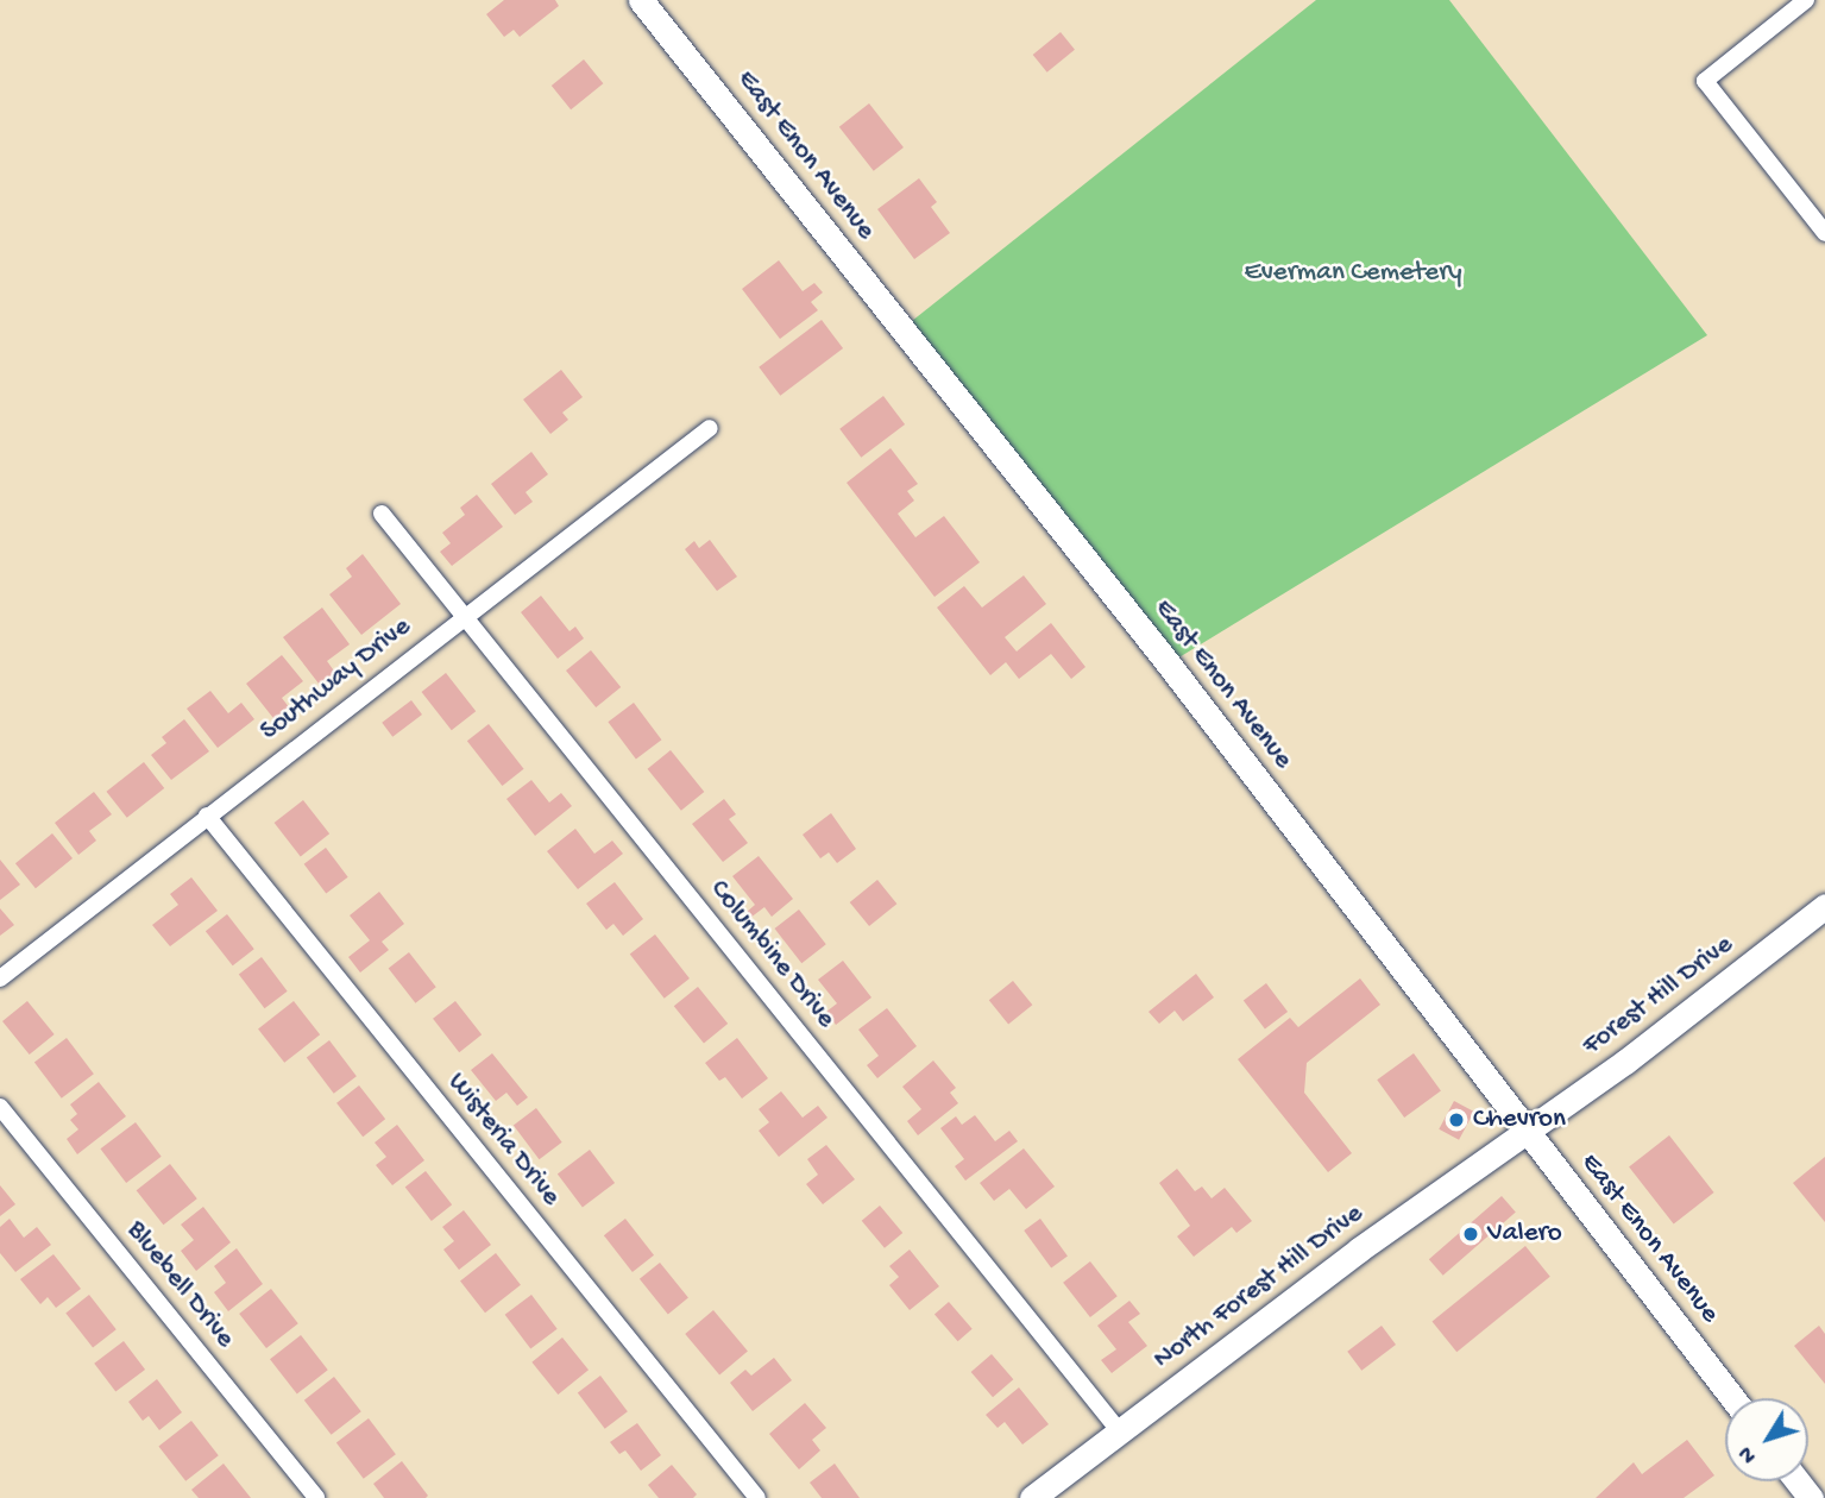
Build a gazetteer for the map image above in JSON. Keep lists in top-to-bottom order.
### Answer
{
  "streets": {
    "street": [
      "East Enon Avenue",
      "Southway Drive",
      "Columbine Drive",
      "Forest Hill Drive",
      "Wisteria Drive",
      "Bluebell Drive",
      "North Forest Hill Drive"
    ]
  },
  "crossings": [
    ["East Enon Avenue", "Forest Hill Drive"],
    ["East Enon Avenue", "North Forest Hill Drive"],
    ["Southway Drive", "Columbine Drive"],
    ["Southway Drive", "Wisteria Drive"],
    ["Columbine Drive", "North Forest Hill Drive"],
    ["Forest Hill Drive", "North Forest Hill Drive"]
  ],
  "parks": ["Everman Cemetery"],
  "places": ["Chevron", "Valero"],
  "north": "bottom left"
}
